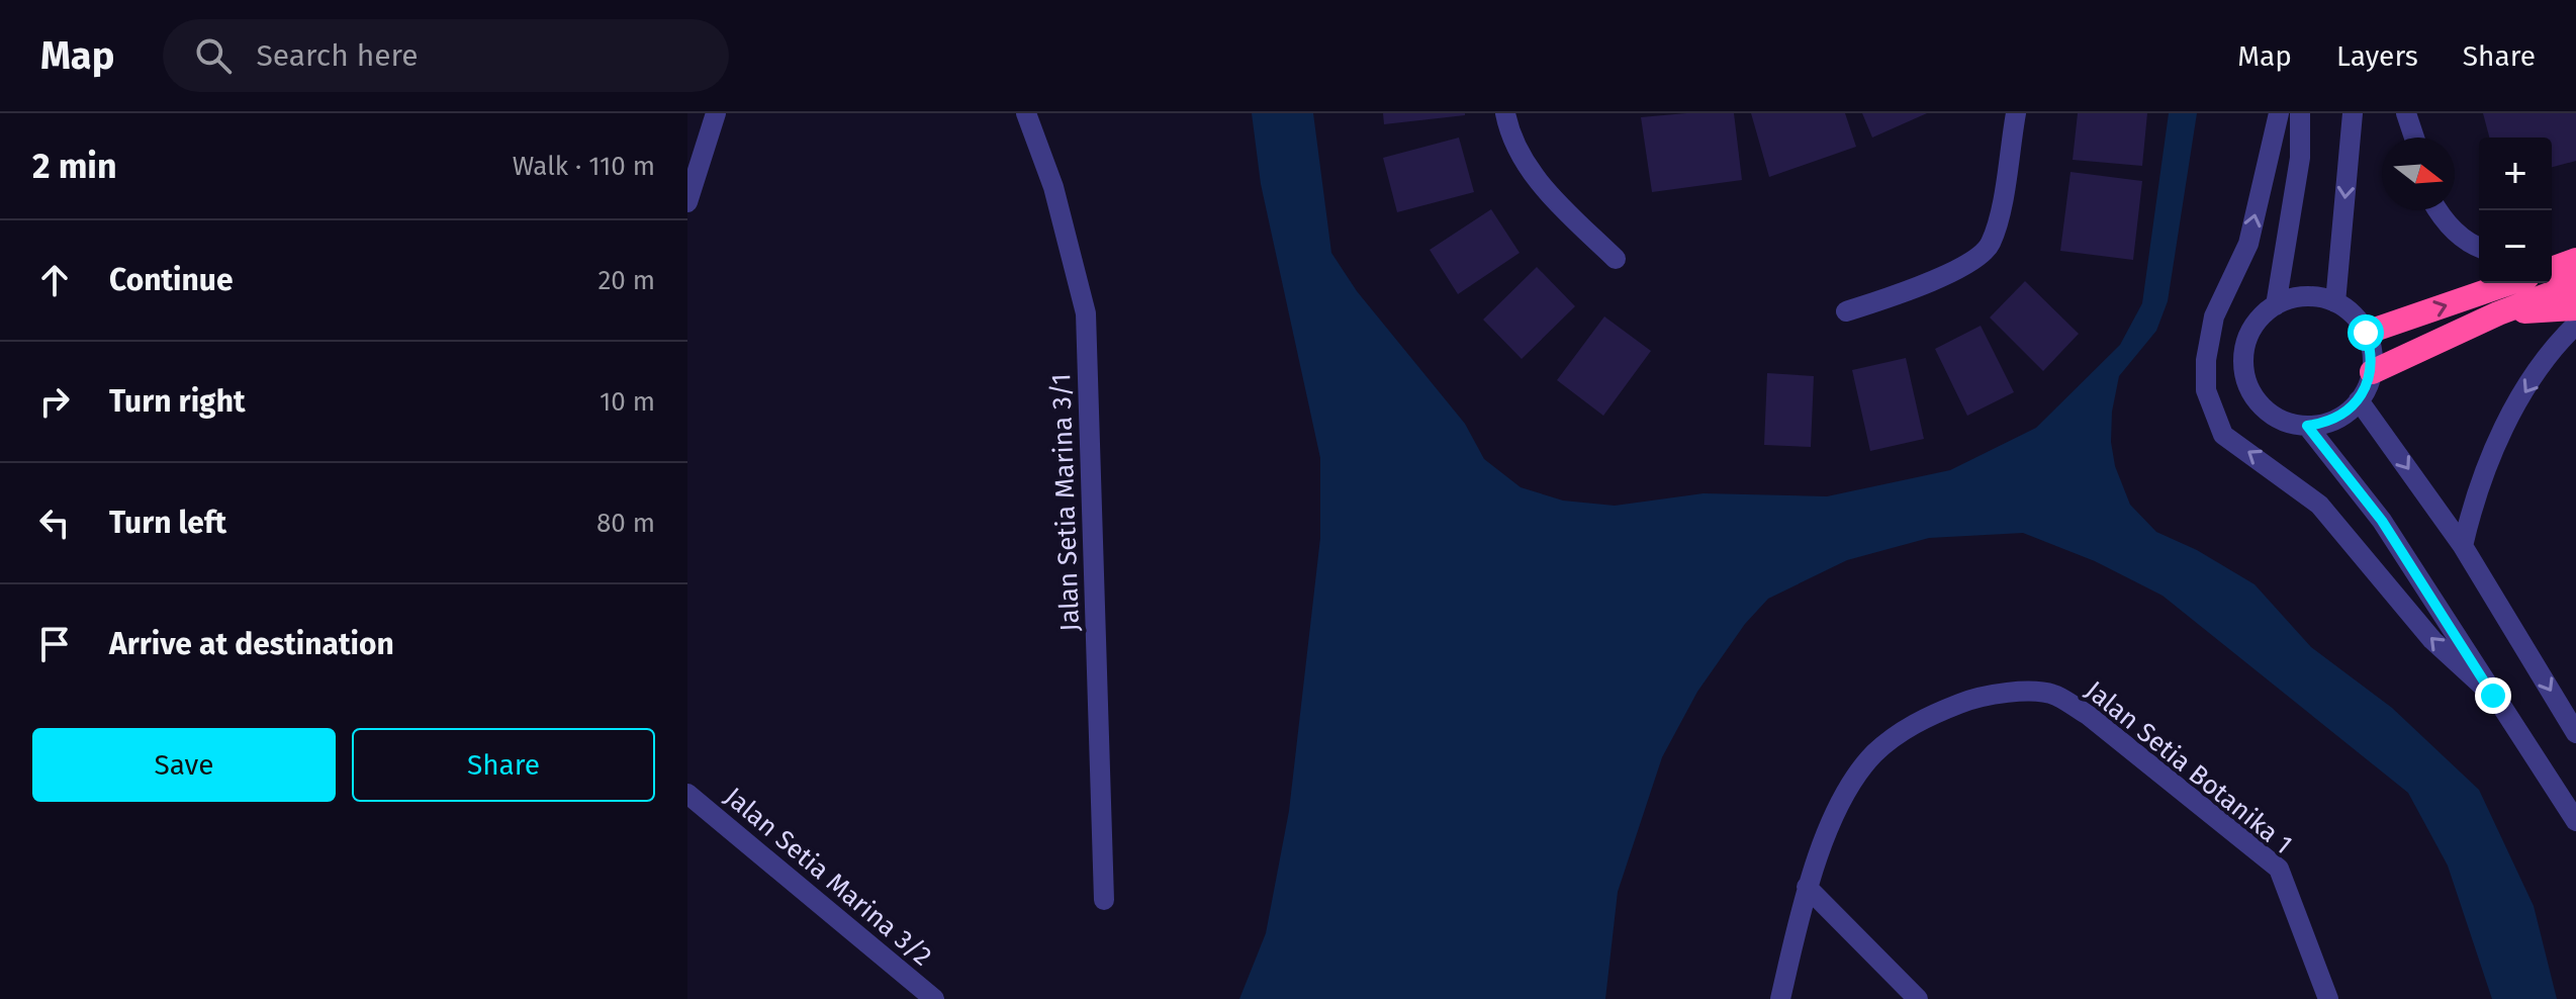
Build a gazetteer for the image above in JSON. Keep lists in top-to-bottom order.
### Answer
{
  "streets": {
    "street": ["Jalan Setia Marina 3/1", "Jalan Setia Botanika 1", "Jalan Setia Marina 3/2"]
  },
  "north": "right",
  "page": {
    "header": "Map",
    "search": "Search here",
    "nav": ["Map", "Layers", "Share"],
    "heading": ["2 min", "Walk · 110 m"],
    "map_buttons": ["+", "−"],
    "list": [
      ["Continue", "20 m"],
      ["Turn right", "10 m"],
      ["Turn left", "80 m"],
      "Arrive at destination"
    ],
    "buttons": ["Save", "Share"]
  }
}
